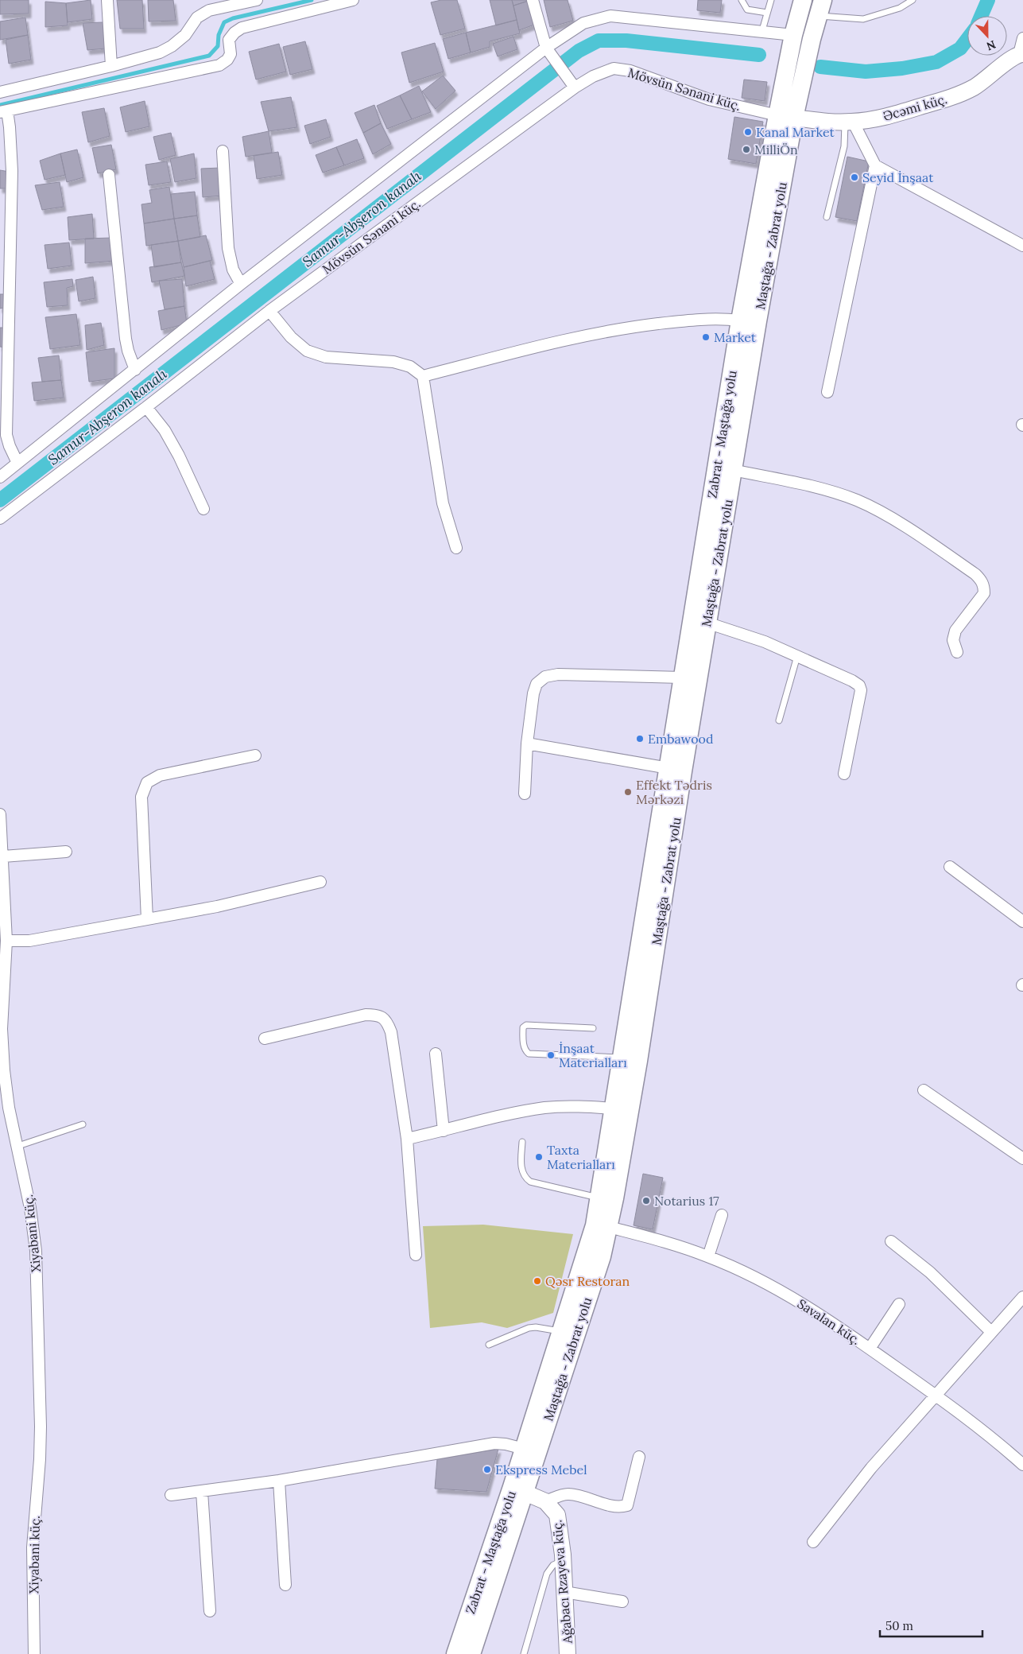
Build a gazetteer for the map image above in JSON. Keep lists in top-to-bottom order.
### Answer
{
  "streets": {
    "main road": ["Maştağa - Zabrat yolu", "Zabrat - Maştağa yolu"],
    "street": [
      "Mövsün Sənani küç.",
      "Əcəmi küç.",
      "Xiyabani küç.",
      "Savalan küç.",
      "Ağabacı Rzayeva küç."
    ]
  },
  "crossings": [
    ["Mövsün Sənani küç.", "Əcəmi küç."],
    ["Mövsün Sənani küç.", "Maştağa - Zabrat yolu"],
    ["Mövsün Sənani küç.", "Zabrat - Maştağa yolu"],
    ["Əcəmi küç.", "Maştağa - Zabrat yolu"],
    ["Əcəmi küç.", "Zabrat - Maştağa yolu"],
    ["Maştağa - Zabrat yolu", "Zabrat - Maştağa yolu"],
    ["Maştağa - Zabrat yolu", "Savalan küç."],
    ["Maştağa - Zabrat yolu", "Ağabacı Rzayeva küç."],
    ["Zabrat - Maştağa yolu", "Ağabacı Rzayeva küç."]
  ],
  "water": ["Samur-Abşeron kanalı"],
  "places": [
    "Kanal Market",
    "MilliÖn",
    "Seyid İnşaat",
    "Market",
    "Embawood",
    "Effekt Tədris Mərkəzi",
    "İnşaat Materialları",
    "Taxta Materialları",
    "Notarius 17",
    "Qəsr Restoran",
    "Ekspress Mebel"
  ],
  "scale_bar": "50 m",
  "north": "bottom"
}
